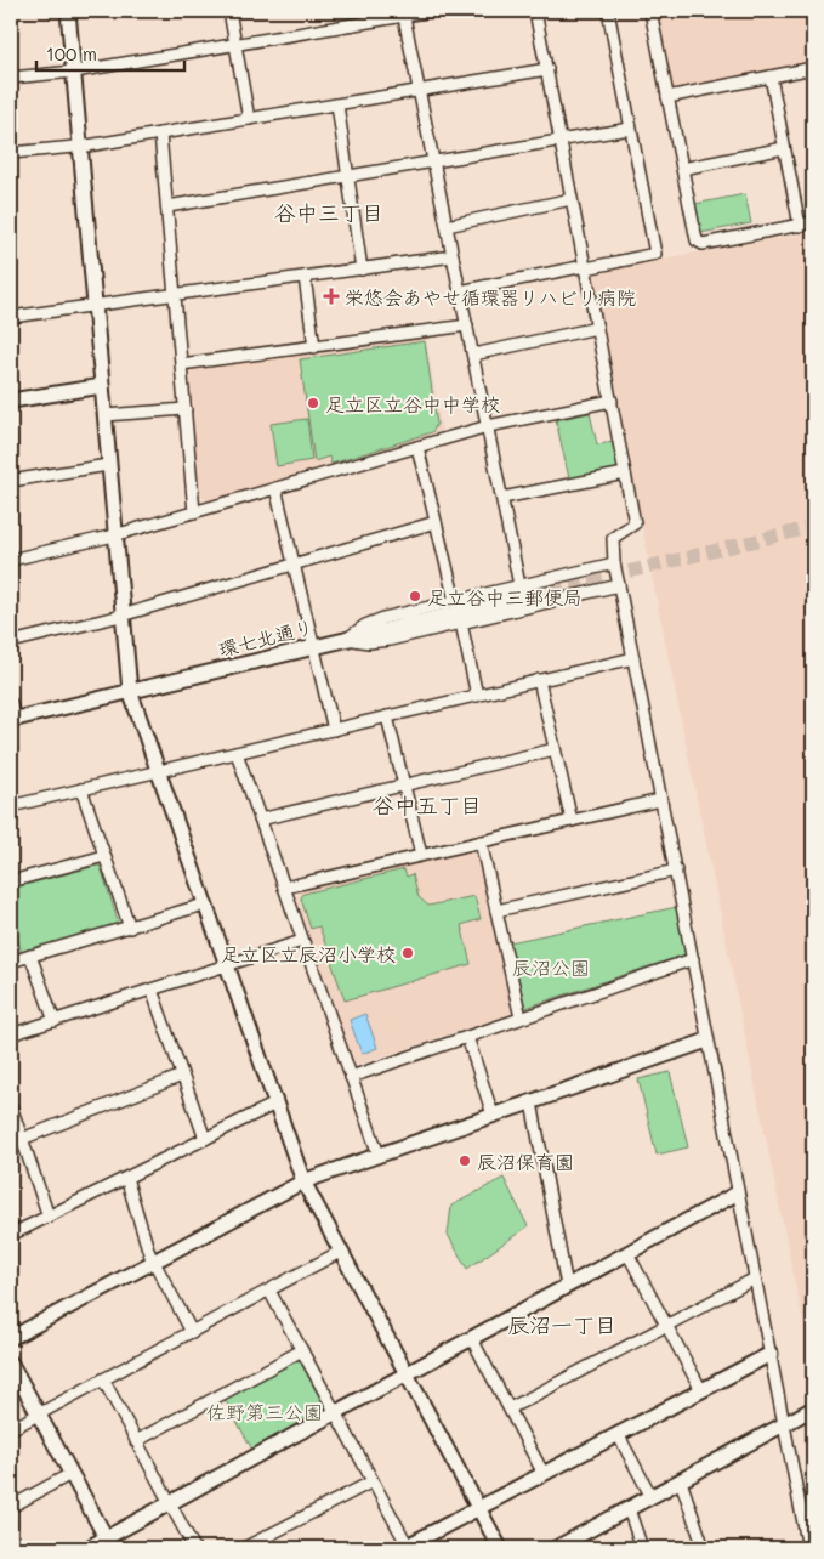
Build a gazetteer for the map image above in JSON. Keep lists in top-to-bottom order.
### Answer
{
  "streets": {
    "street": ["環七北通り"]
  },
  "districts": ["谷中三丁目", "谷中五丁目", "辰沼一丁目"],
  "parks": ["辰沼公園", "佐野第三公園"],
  "places": {
    "health": ["栄悠会あやせ循環器リハビリ病院"],
    "other": [
      "足立区立谷中中学校",
      "足立谷中三郵便局",
      "足立区立辰沼小学校",
      "辰沼保育園"
    ]
  },
  "scale_bar": "100 m"
}
